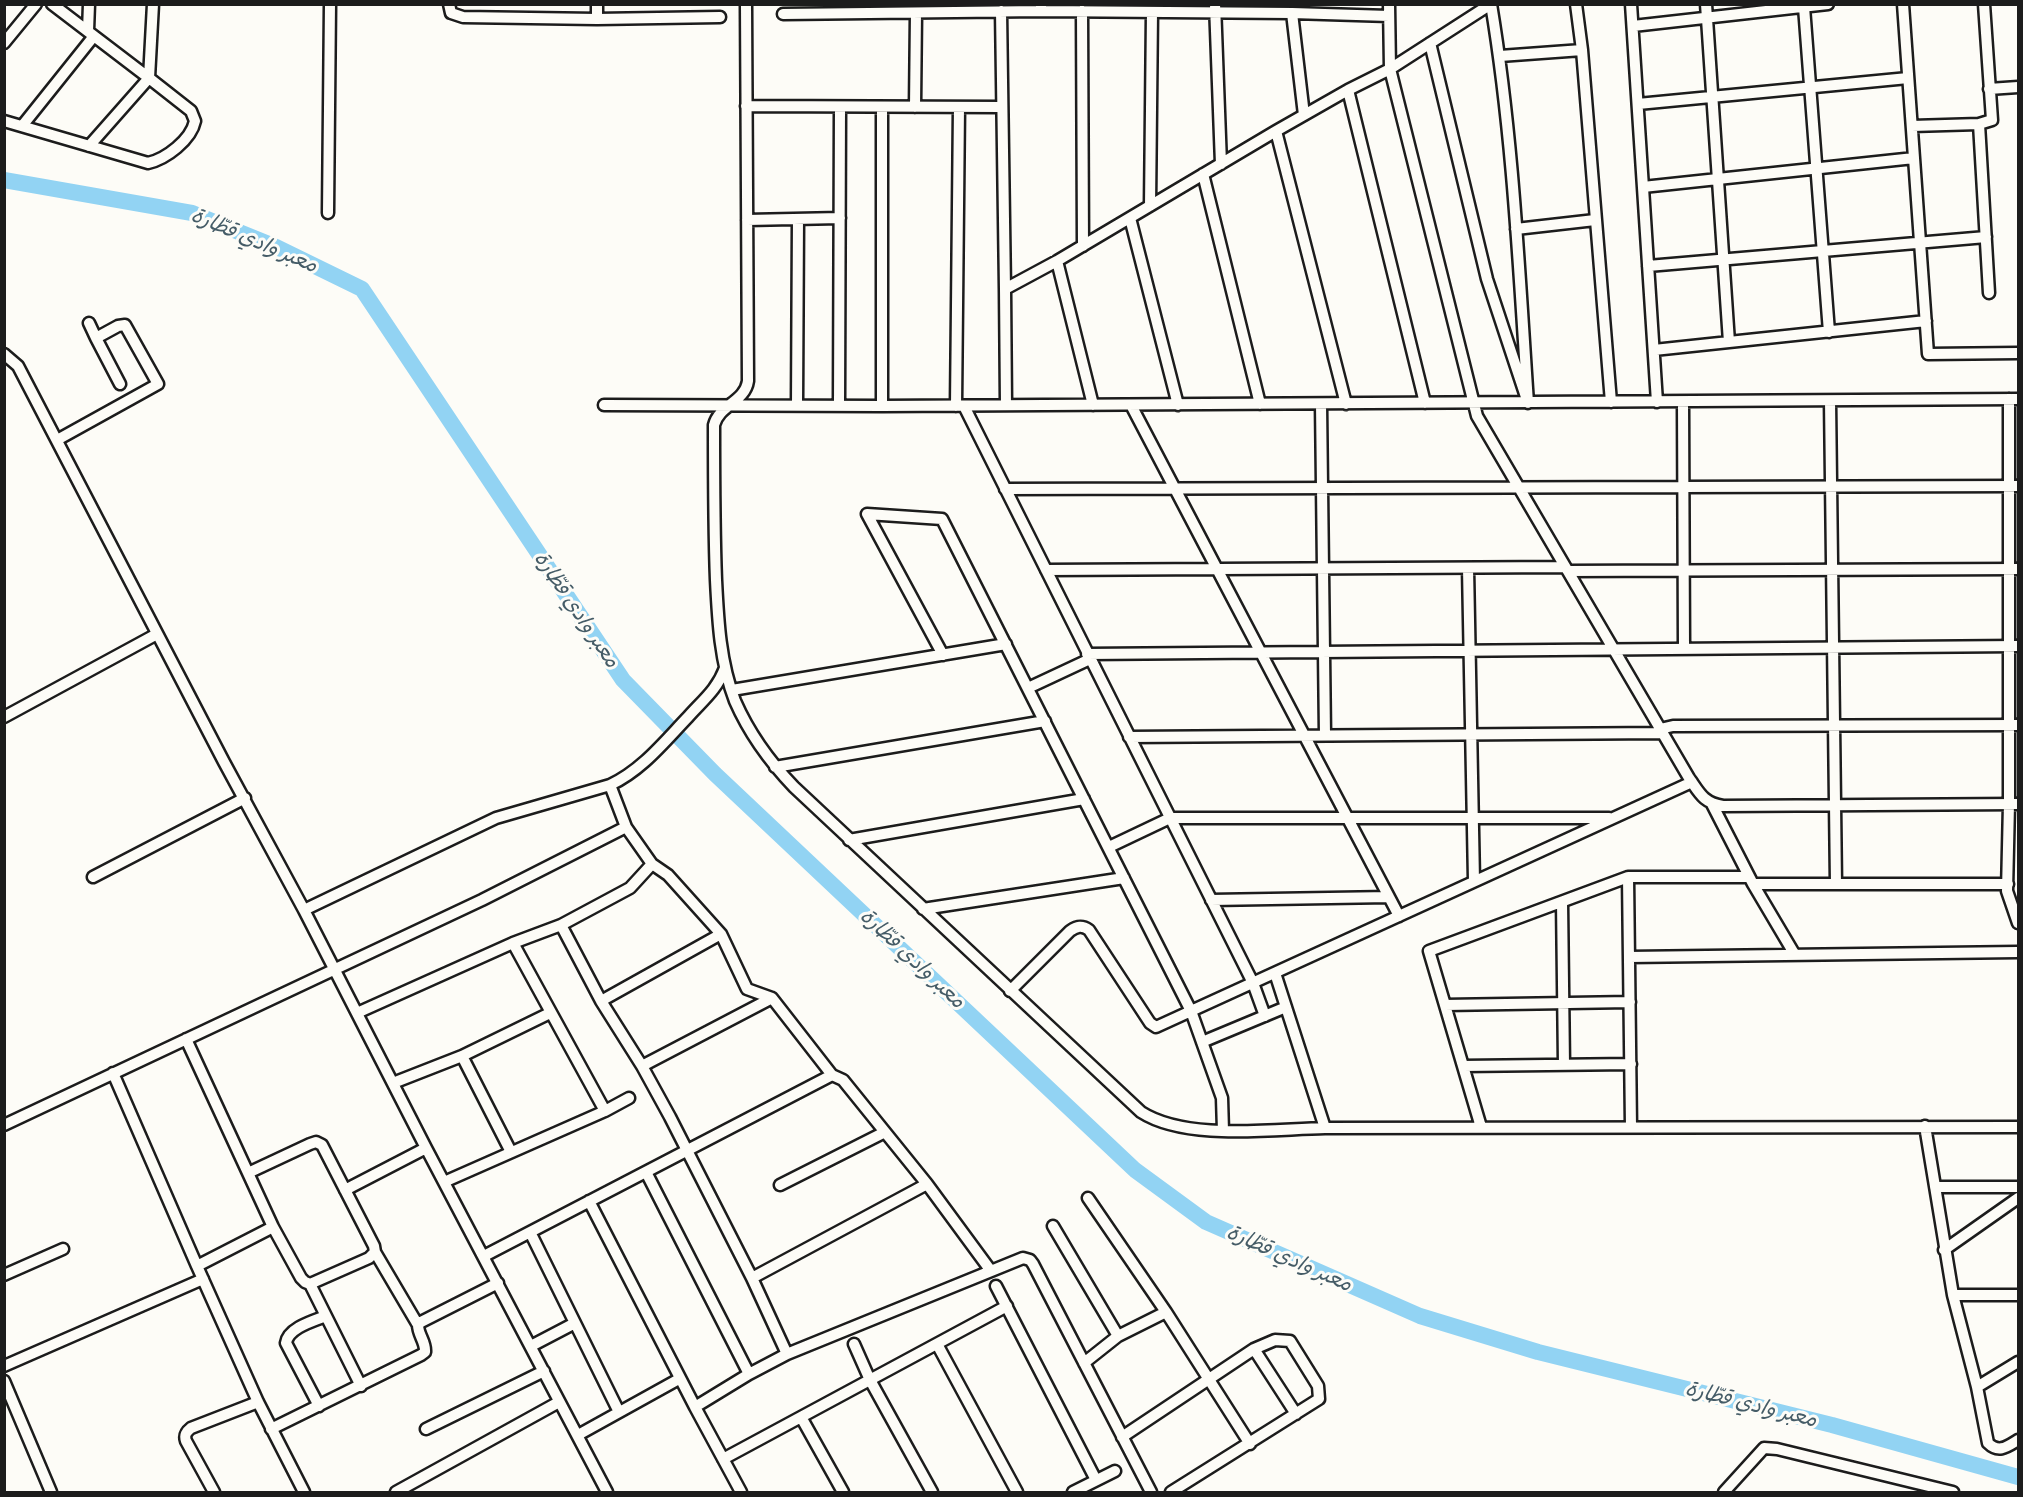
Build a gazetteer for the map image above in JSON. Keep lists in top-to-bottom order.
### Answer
{
  "water": ["معبر وادي قطّارة"]
}
